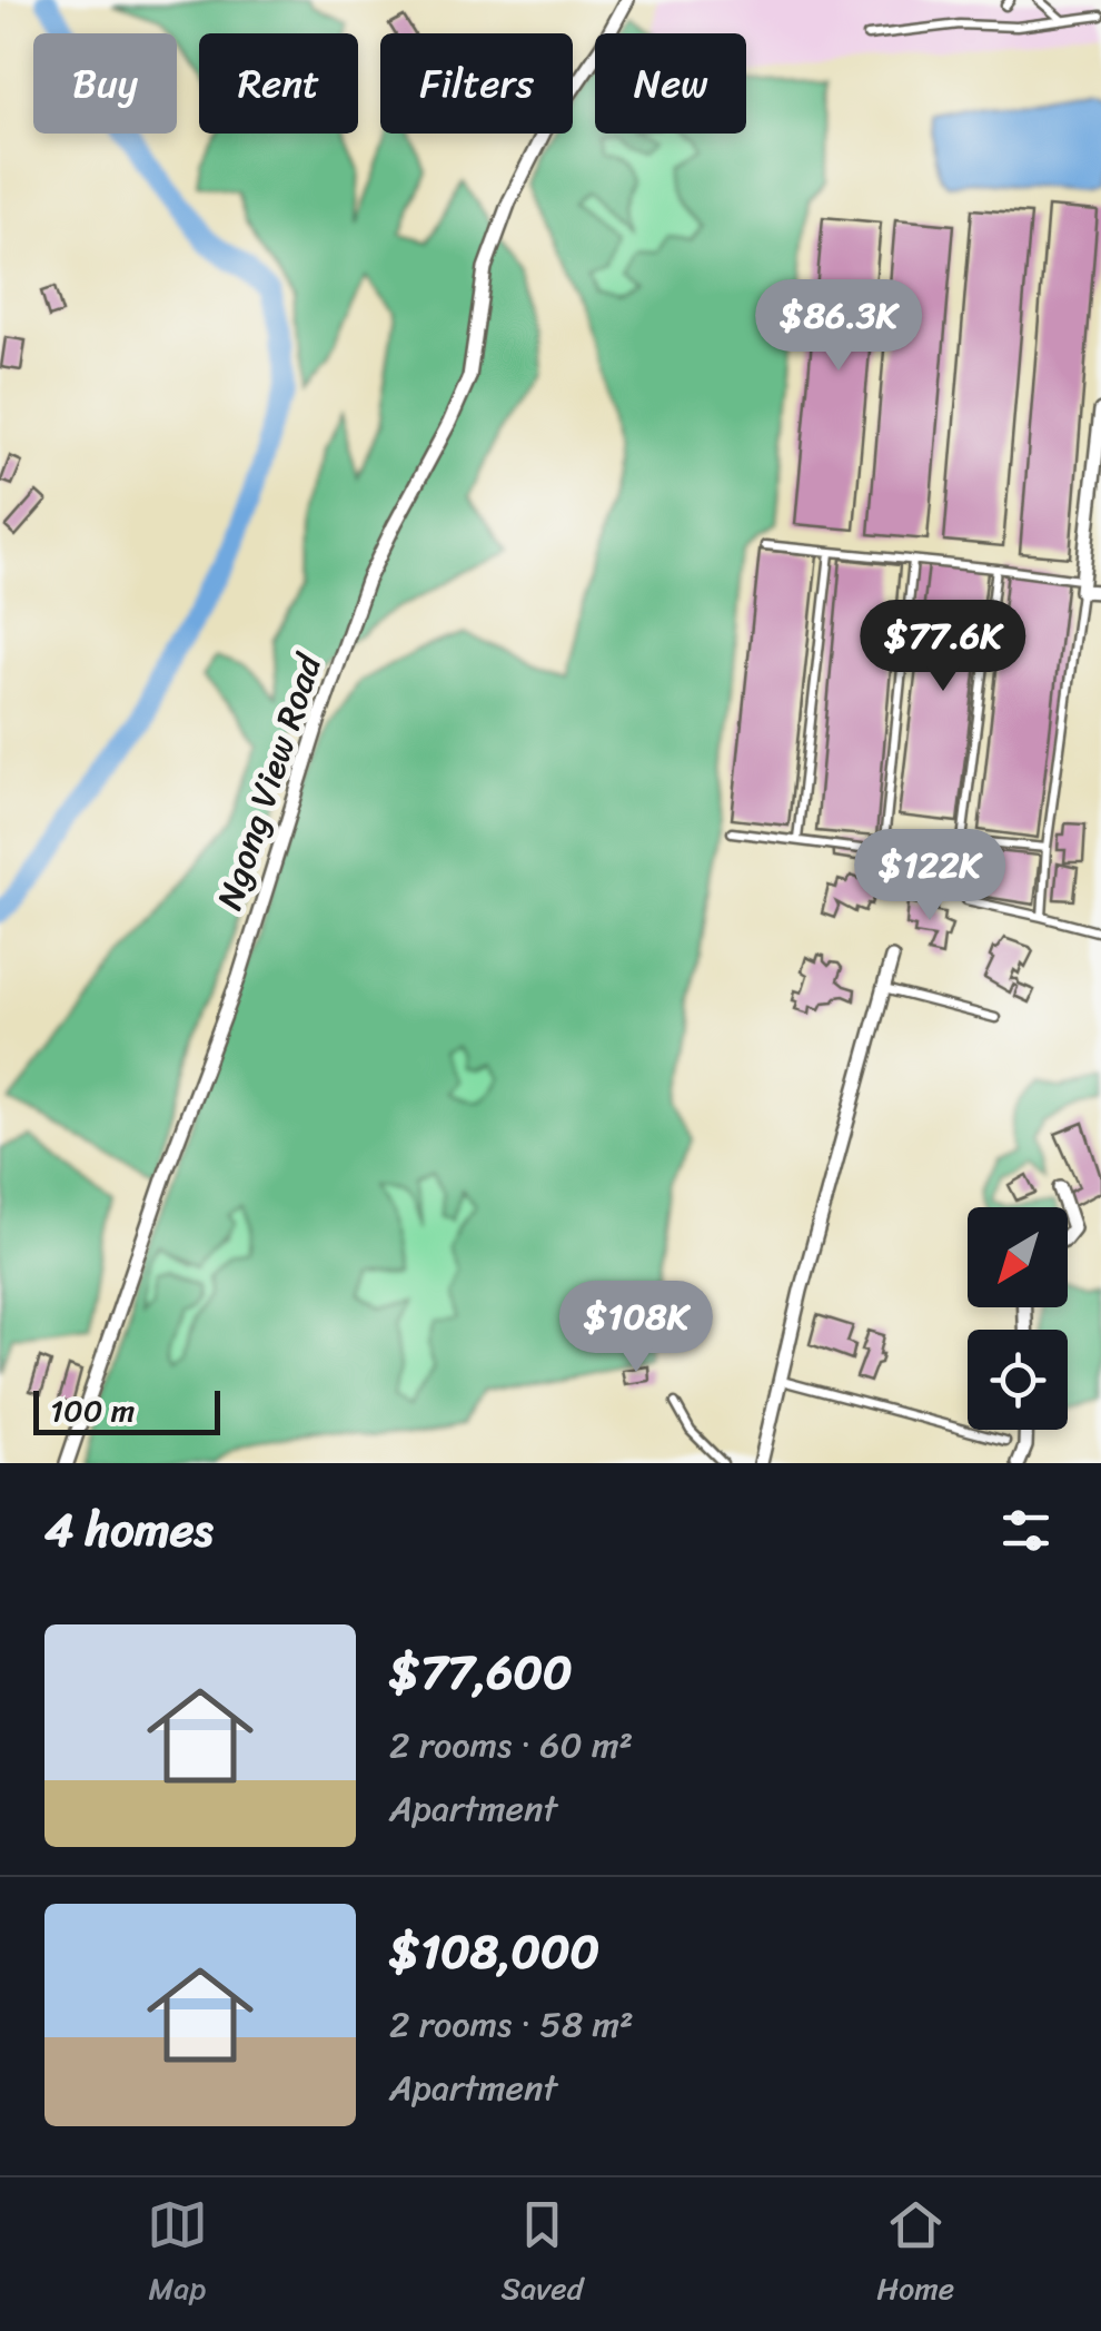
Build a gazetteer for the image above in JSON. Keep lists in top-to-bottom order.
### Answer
{
  "streets": {
    "street": ["Ngong View Road"]
  },
  "scale_bar": "100 m",
  "north": "bottom left",
  "page": {
    "chip": [
      "Buy",
      "Rent",
      "Filters",
      "New"
    ],
    "price": [
      "$86.3K",
      "$77.6K",
      "$122K",
      "$108K"
    ],
    "scale": "100 m",
    "heading": "4 homes",
    "list": [
      {
        "name": "$77,600",
        "note": "2 rooms · 60 m² · Apartment"
      },
      {
        "name": "$108,000",
        "note": "2 rooms · 58 m² · Apartment"
      }
    ],
    "tabs": ["Map", "Saved", "Home"]
  }
}
